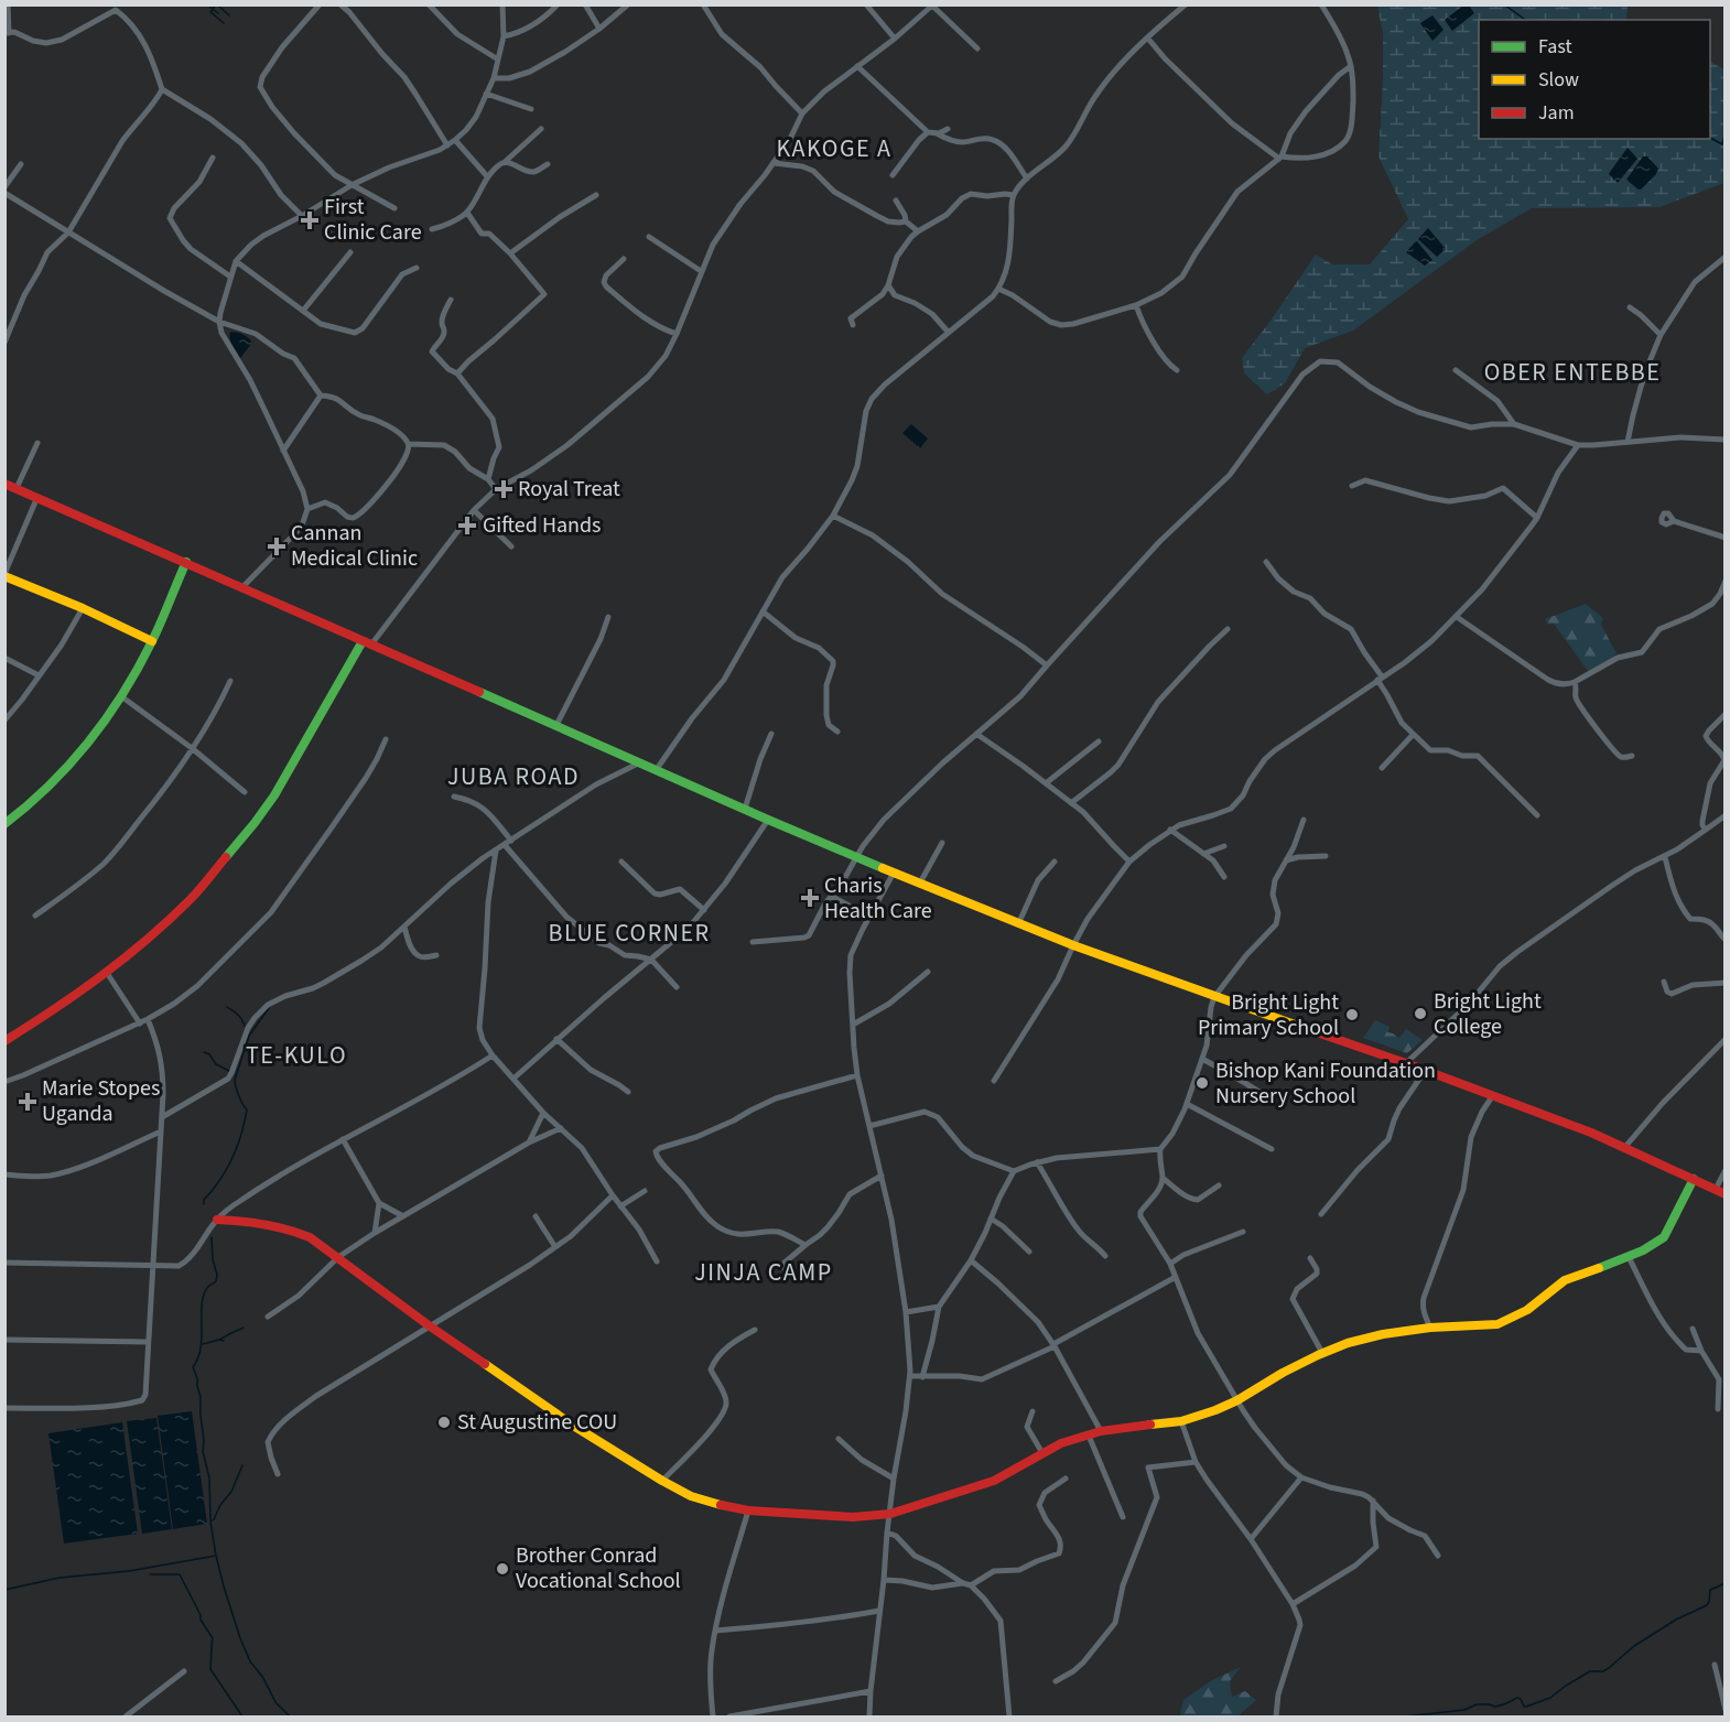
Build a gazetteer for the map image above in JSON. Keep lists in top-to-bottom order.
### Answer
{
  "districts": [
    "KAKOGE A",
    "OBER ENTEBBE",
    "JUBA ROAD",
    "BLUE CORNER",
    "TE-KULO",
    "JINJA CAMP"
  ],
  "places": {
    "health": [
      "First Clinic Care",
      "Royal Treat",
      "Gifted Hands",
      "Cannan Medical Clinic",
      "Charis Health Care",
      "Marie Stopes Uganda"
    ],
    "other": [
      "Bright Light College",
      "Bright Light Primary School",
      "Bishop Kani Foundation Nursery School",
      "St Augustine COU",
      "Brother Conrad Vocational School"
    ]
  },
  "legend": ["Fast", "Slow", "Jam"]
}
